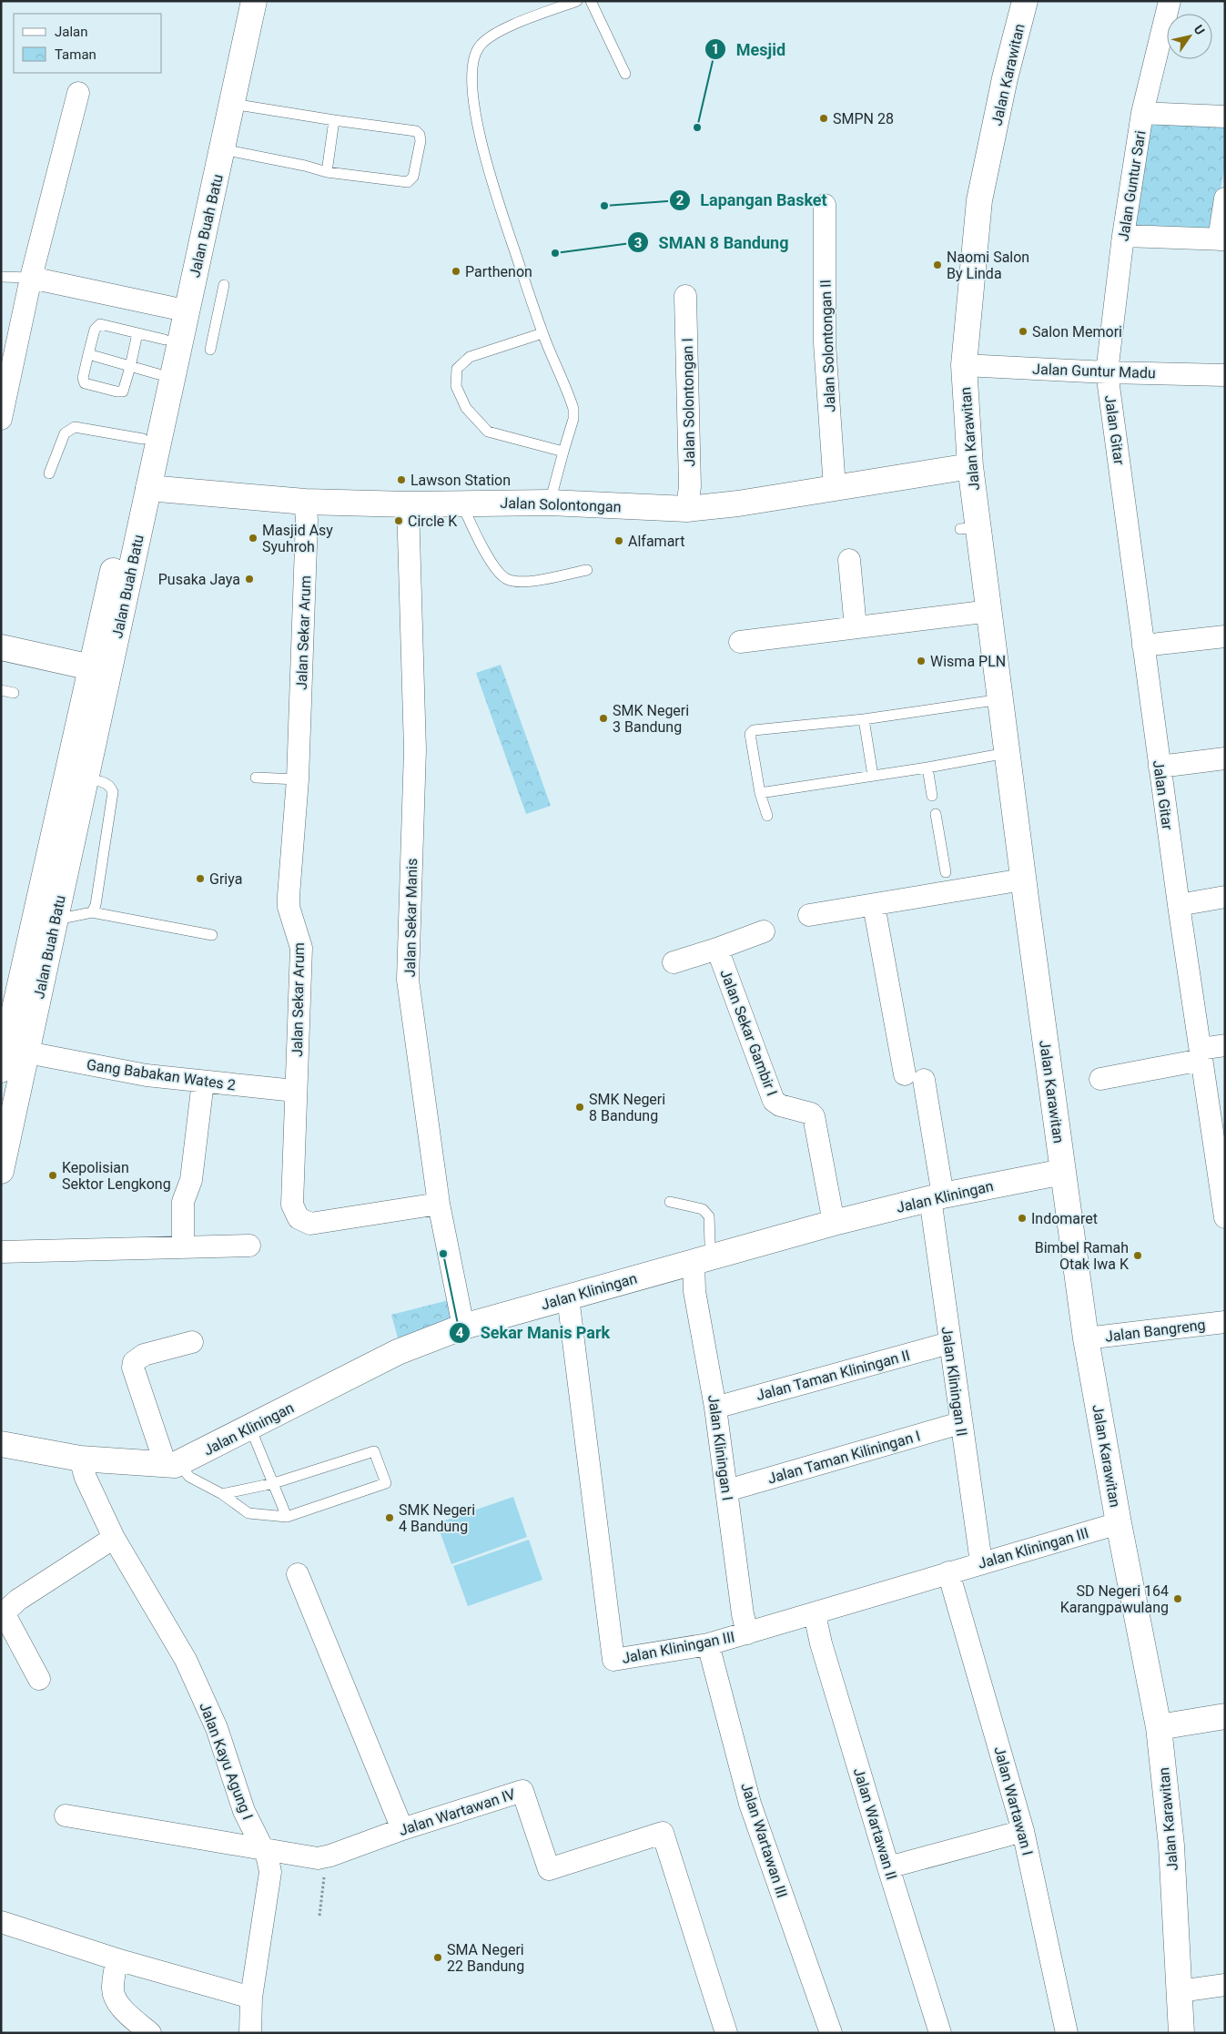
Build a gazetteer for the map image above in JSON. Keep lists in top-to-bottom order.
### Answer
{
  "streets": {
    "street": [
      "Jalan Karawitan",
      "Jalan Guntur Sari",
      "Jalan Buah Batu",
      "Jalan Solontongan II",
      "Jalan Guntur Madu",
      "Jalan Solontongan I",
      "Jalan Gitar",
      "Jalan Solontongan",
      "Jalan Sekar Arum",
      "Jalan Sekar Manis",
      "Jalan Sekar Gambir I",
      "Gang Babakan Wates 2",
      "Jalan Kliningan",
      "Jalan Bangreng",
      "Jalan Taman Kliningan II",
      "Jalan Kliningan II",
      "Jalan Kliningan I",
      "Jalan Taman Kiliningan I",
      "Jalan Kliningan III",
      "Jalan Kayu Agung I",
      "Jalan Wartawan I",
      "Jalan Wartawan IV",
      "Jalan Wartawan II",
      "Jalan Wartawan III"
    ]
  },
  "crossings": [
    ["Jalan Karawitan", "Jalan Guntur Madu"],
    ["Jalan Karawitan", "Jalan Solontongan"],
    ["Jalan Karawitan", "Jalan Kliningan"],
    ["Jalan Karawitan", "Jalan Bangreng"],
    ["Jalan Karawitan", "Jalan Kliningan III"],
    ["Jalan Guntur Sari", "Jalan Guntur Madu"],
    ["Jalan Guntur Sari", "Jalan Gitar"],
    ["Jalan Buah Batu", "Jalan Solontongan"],
    ["Jalan Buah Batu", "Gang Babakan Wates 2"],
    ["Jalan Solontongan II", "Jalan Solontongan"],
    ["Jalan Guntur Madu", "Jalan Gitar"],
    ["Jalan Solontongan I", "Jalan Solontongan"],
    ["Jalan Solontongan", "Jalan Sekar Arum"],
    ["Jalan Solontongan", "Jalan Sekar Manis"],
    ["Jalan Sekar Arum", "Jalan Sekar Manis"],
    ["Jalan Sekar Arum", "Gang Babakan Wates 2"],
    ["Jalan Sekar Manis", "Jalan Kliningan"],
    ["Jalan Sekar Gambir I", "Jalan Kliningan"],
    ["Jalan Kliningan", "Jalan Kliningan II"],
    ["Jalan Kliningan", "Jalan Kliningan I"],
    ["Jalan Kliningan", "Jalan Kliningan III"],
    ["Jalan Taman Kliningan II", "Jalan Kliningan II"],
    ["Jalan Taman Kliningan II", "Jalan Kliningan I"],
    ["Jalan Kliningan II", "Jalan Taman Kiliningan I"],
    ["Jalan Kliningan II", "Jalan Kliningan III"],
    ["Jalan Kliningan I", "Jalan Taman Kiliningan I"],
    ["Jalan Kliningan I", "Jalan Kliningan III"],
    ["Jalan Kliningan III", "Jalan Wartawan I"],
    ["Jalan Kliningan III", "Jalan Wartawan II"],
    ["Jalan Kliningan III", "Jalan Wartawan III"]
  ],
  "places": [
    "SMPN 28",
    "Mesjid",
    "Lapangan Basket",
    "SMAN 8 Bandung",
    "Naomi Salon By Linda",
    "Parthenon",
    "Salon Memori",
    "Lawson Station",
    "Circle K",
    "Masjid Asy Syuhroh",
    "Alfamart",
    "Pusaka Jaya",
    "Wisma PLN",
    "SMK Negeri 3 Bandung",
    "Griya",
    "SMK Negeri 8 Bandung",
    "Kepolisian Sektor Lengkong",
    "Indomaret",
    "Sekar Manis Park",
    "Bimbel Ramah Otak Iwa K",
    "SMK Negeri 4 Bandung",
    "SD Negeri 164 Karangpawulang",
    "SMA Negeri 22 Bandung"
  ],
  "legend": ["Jalan", "Taman"],
  "north": "top right"
}
